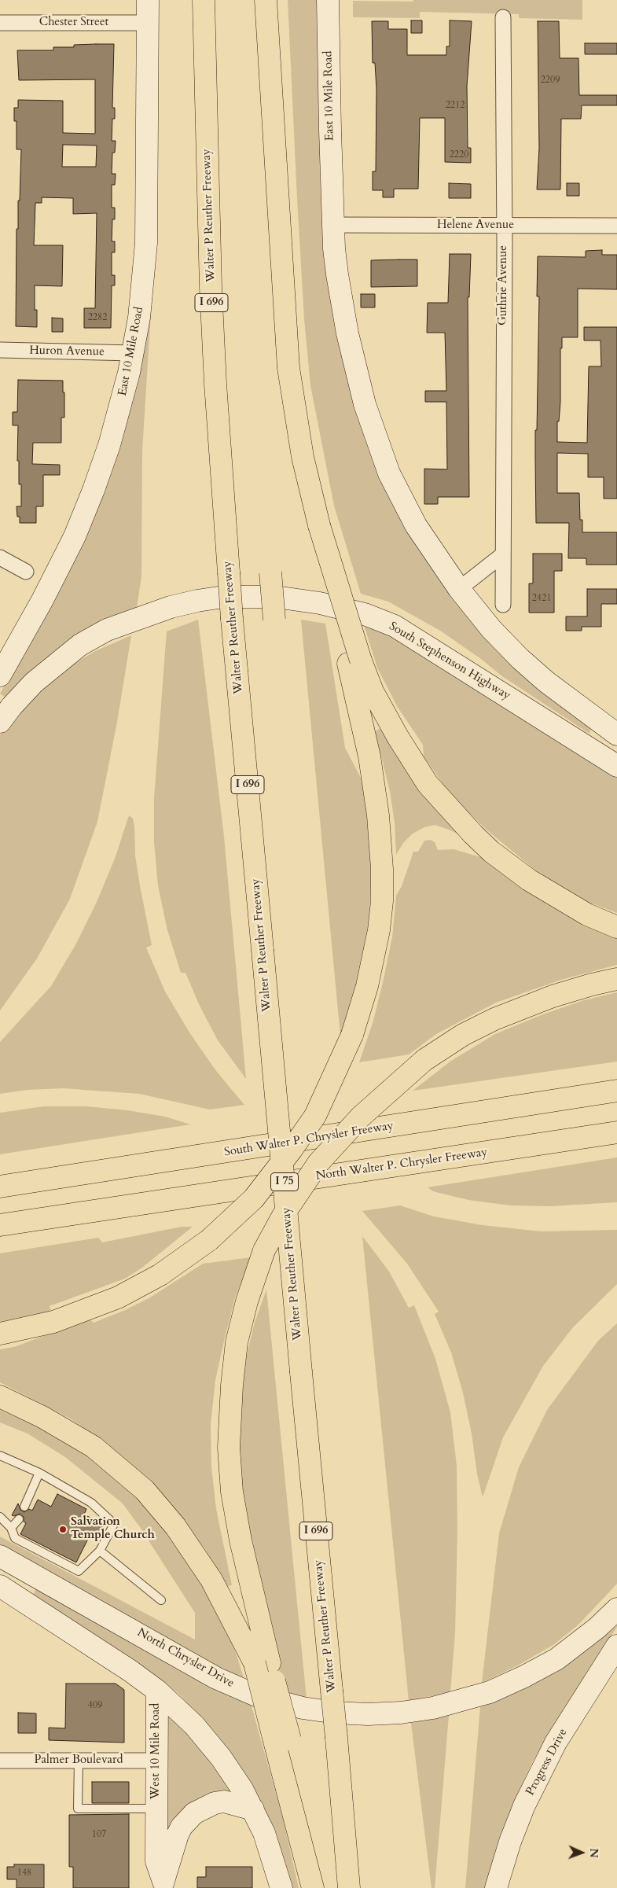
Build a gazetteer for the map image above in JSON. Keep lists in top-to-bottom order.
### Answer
{
  "streets": {
    "highway": [
      "Walter P Reuther Freeway",
      "I 696",
      "South Walter P. Chrysler Freeway",
      "North Walter P. Chrysler Freeway",
      "I 75"
    ],
    "main road": [
      "East 10 Mile Road",
      "South Stephenson Highway",
      "North Chrysler Drive",
      "West 10 Mile Road",
      "Progress Drive"
    ],
    "street": [
      "Chester Street",
      "Helene Avenue",
      "Guthrie Avenue",
      "Huron Avenue",
      "Palmer Boulevard"
    ]
  },
  "crossings": [
    ["Chester Street", "East 10 Mile Road"],
    ["East 10 Mile Road", "Helene Avenue"],
    ["East 10 Mile Road", "Huron Avenue"],
    ["Helene Avenue", "Guthrie Avenue"],
    ["West 10 Mile Road", "Palmer Boulevard"]
  ],
  "places": ["Salvation Temple Church"],
  "house_numbers": [
    "2209",
    "2212",
    "2220",
    "2282",
    "2421",
    "409",
    "107",
    "148"
  ],
  "north": "right"
}
